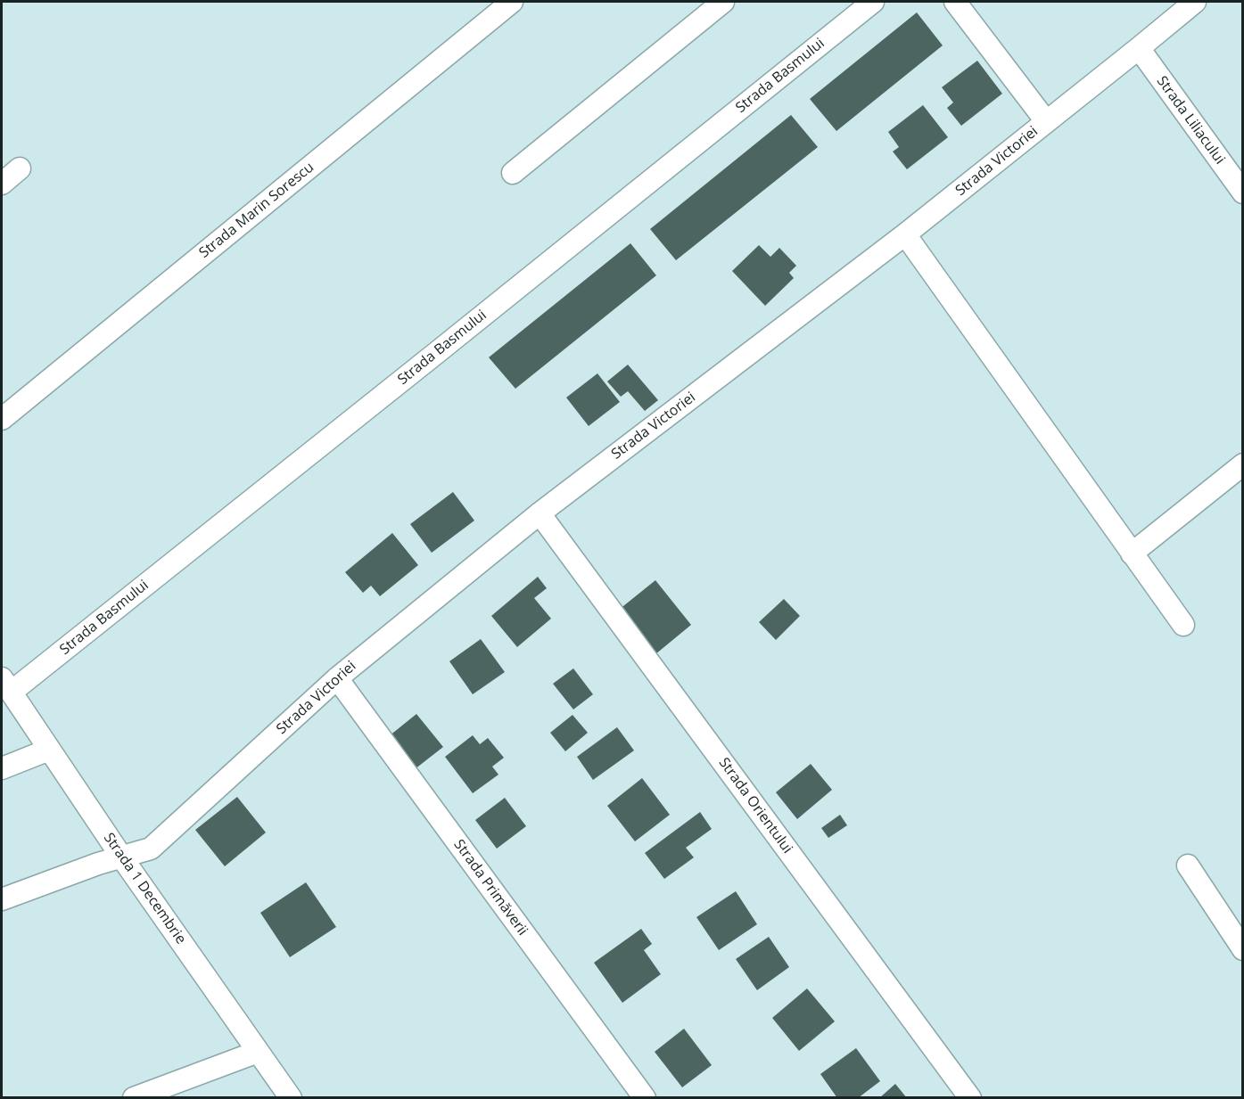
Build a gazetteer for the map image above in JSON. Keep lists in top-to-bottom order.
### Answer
{
  "streets": {
    "street": [
      "Strada Basmului",
      "Strada Liliacului",
      "Strada Victoriei",
      "Strada Marin Sorescu",
      "Strada Orientului",
      "Strada Primăverii",
      "Strada 1 Decembrie"
    ]
  },
  "crossings": [
    ["Strada Basmului", "Strada 1 Decembrie"],
    ["Strada Liliacului", "Strada Victoriei"],
    ["Strada Victoriei", "Strada Orientului"],
    ["Strada Victoriei", "Strada Primăverii"],
    ["Strada Victoriei", "Strada 1 Decembrie"]
  ]
}
